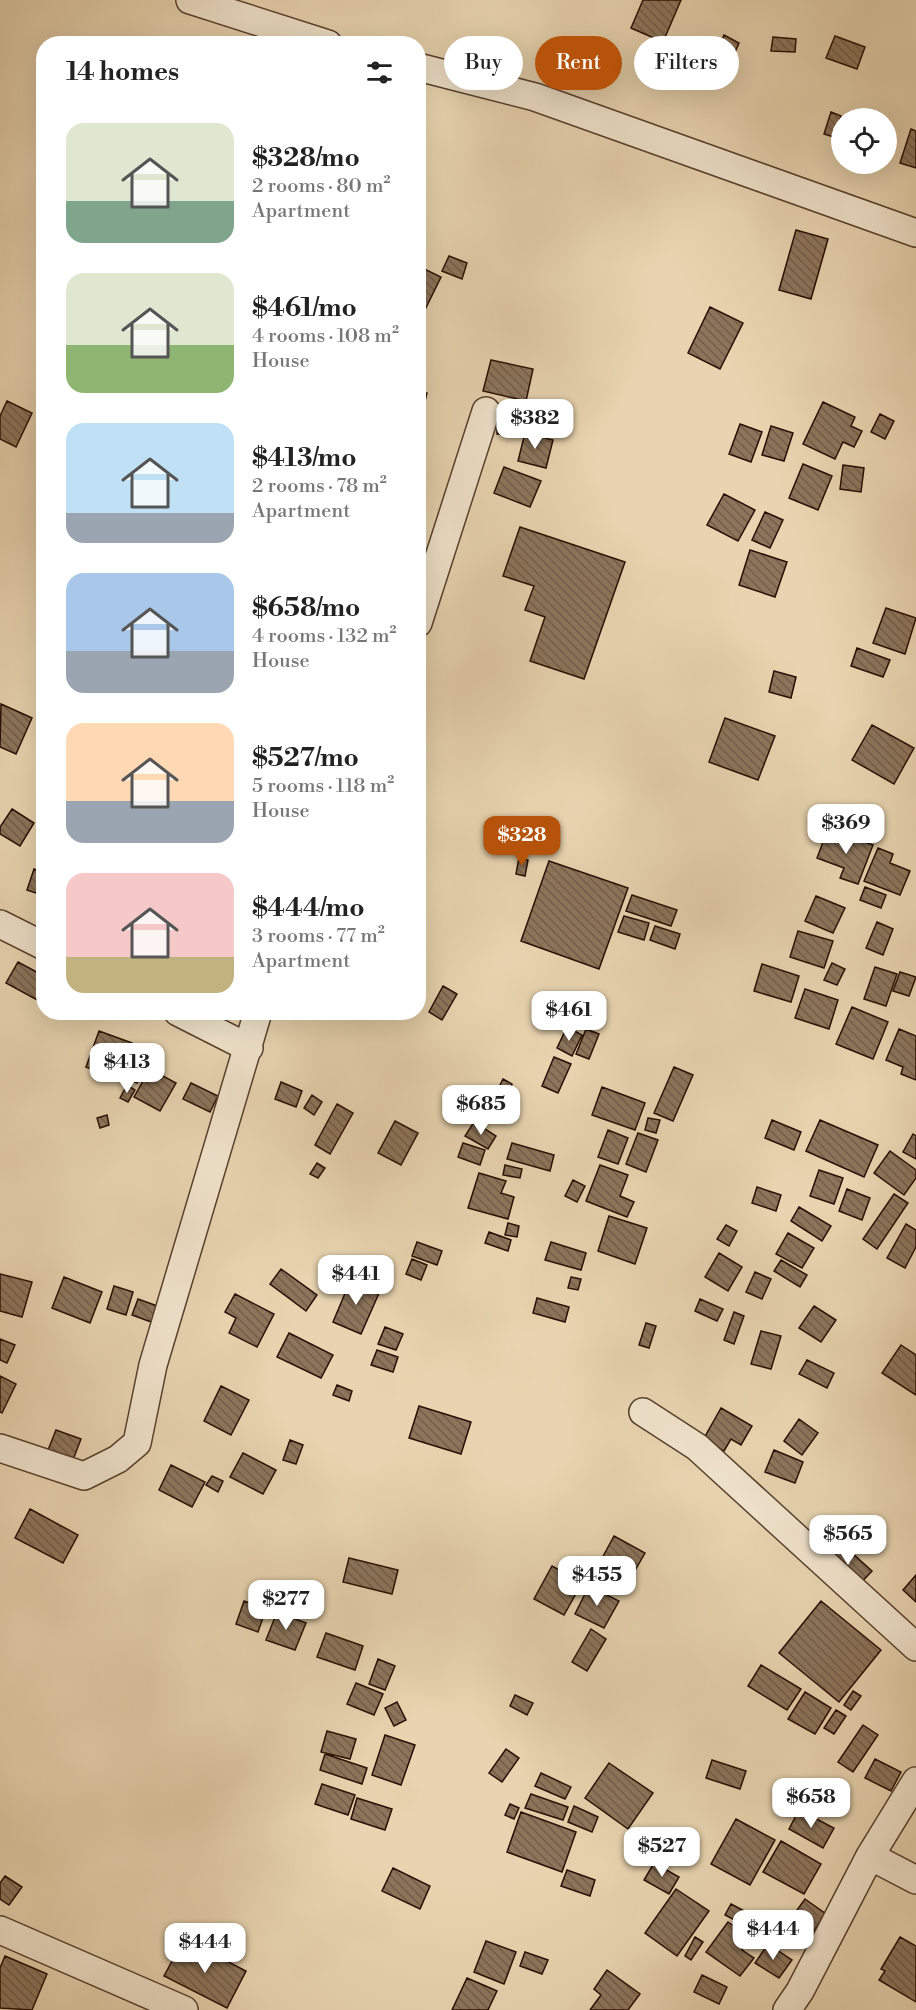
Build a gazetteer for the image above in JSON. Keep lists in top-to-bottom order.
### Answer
{
  "page": {
    "chip": ["Buy", "Rent", "Filters"],
    "heading": "14 homes",
    "list": [
      {
        "name": "$328/mo",
        "note": "2 rooms · 80 m² · Apartment"
      },
      {
        "name": "$461/mo",
        "note": "4 rooms · 108 m² · House"
      },
      {
        "name": "$413/mo",
        "note": "2 rooms · 78 m² · Apartment"
      },
      {
        "name": "$658/mo",
        "note": "4 rooms · 132 m² · House"
      },
      {
        "name": "$527/mo",
        "note": "5 rooms · 118 m² · House"
      },
      {
        "name": "$444/mo",
        "note": "3 rooms · 77 m² · Apartment"
      }
    ],
    "price": [
      "$382",
      "$369",
      "$328",
      "$461",
      "$413",
      "$685",
      "$441",
      "$565",
      "$455",
      "$277",
      "$658",
      "$527",
      "$444",
      "$444"
    ]
  }
}
